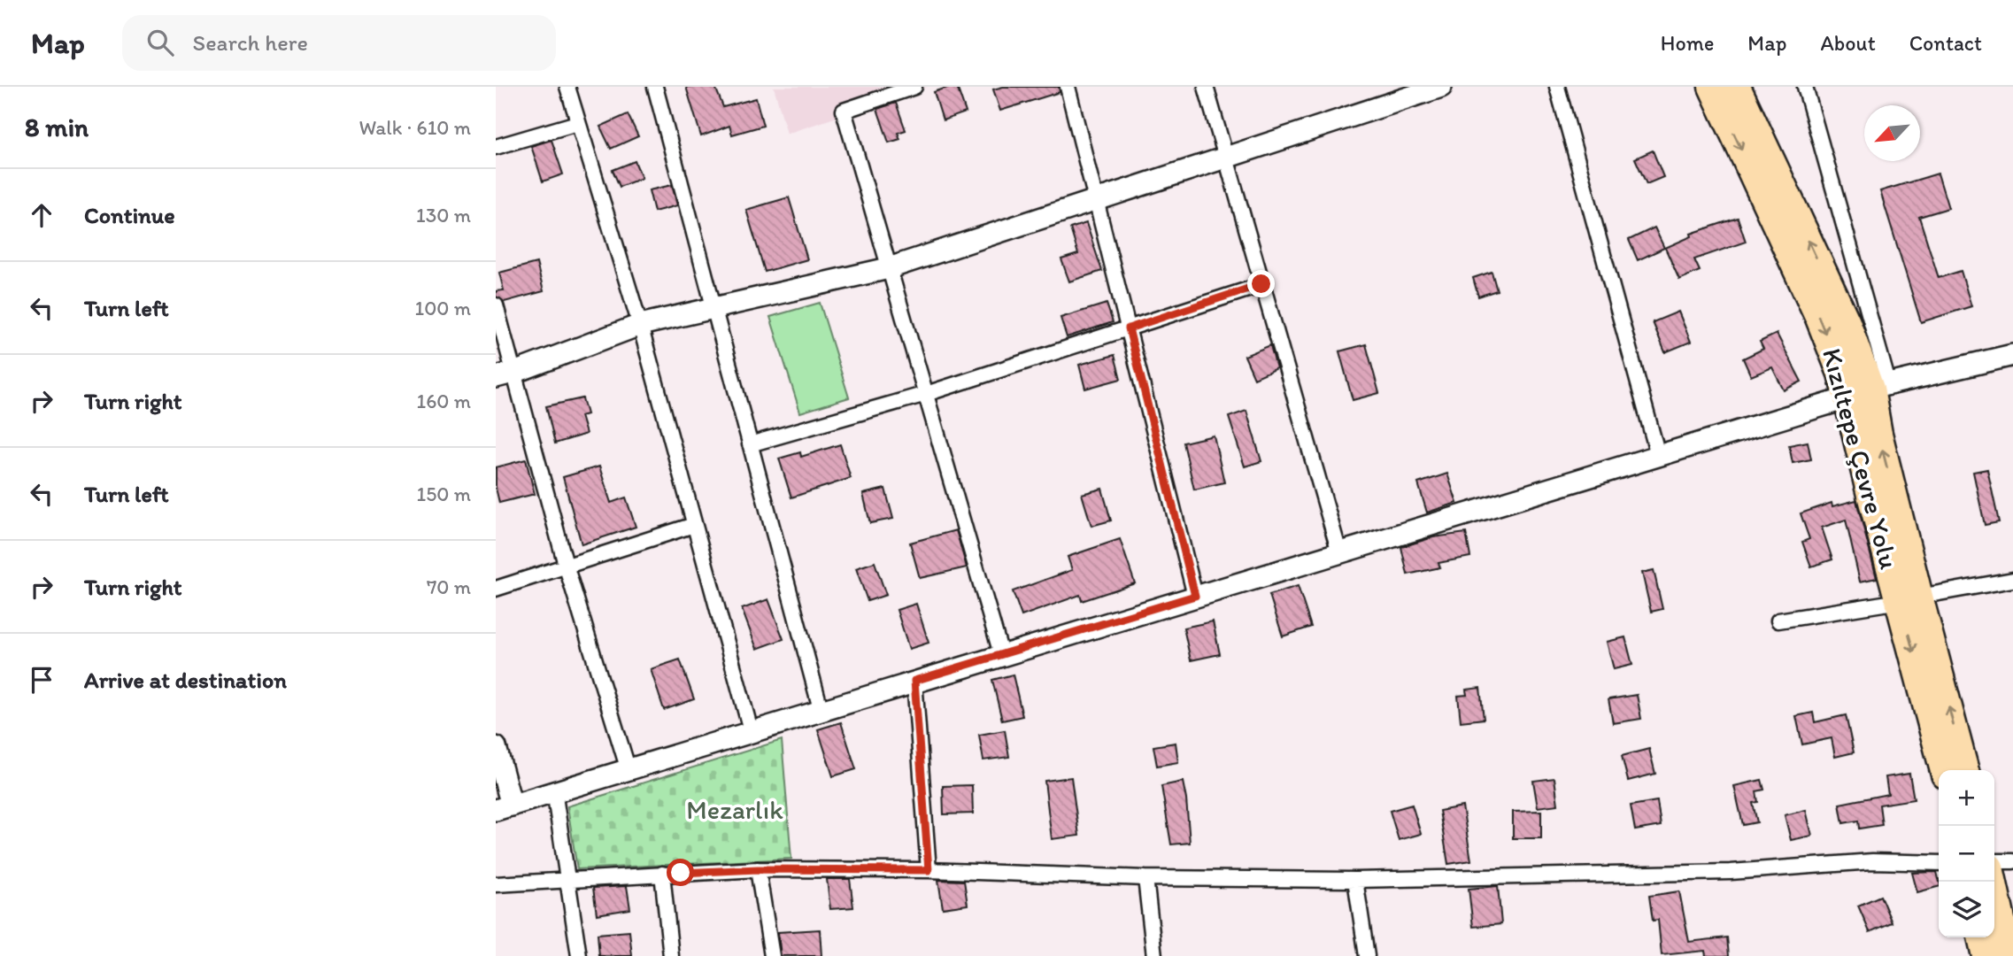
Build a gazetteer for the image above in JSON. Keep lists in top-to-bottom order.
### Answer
{
  "streets": {
    "highway": ["Kızıltepe Çevre Yolu"]
  },
  "parks": ["Mezarlık"],
  "north": "bottom left",
  "page": {
    "header": "Map",
    "search": "Search here",
    "nav": [
      "Home",
      "Map",
      "About",
      "Contact"
    ],
    "heading": ["8 min", "Walk · 610 m"],
    "list": [
      ["Continue", "130 m"],
      ["Turn left", "100 m"],
      ["Turn right", "160 m"],
      ["Turn left", "150 m"],
      ["Turn right", "70 m"],
      "Arrive at destination"
    ],
    "map_buttons": ["+", "−"]
  }
}
